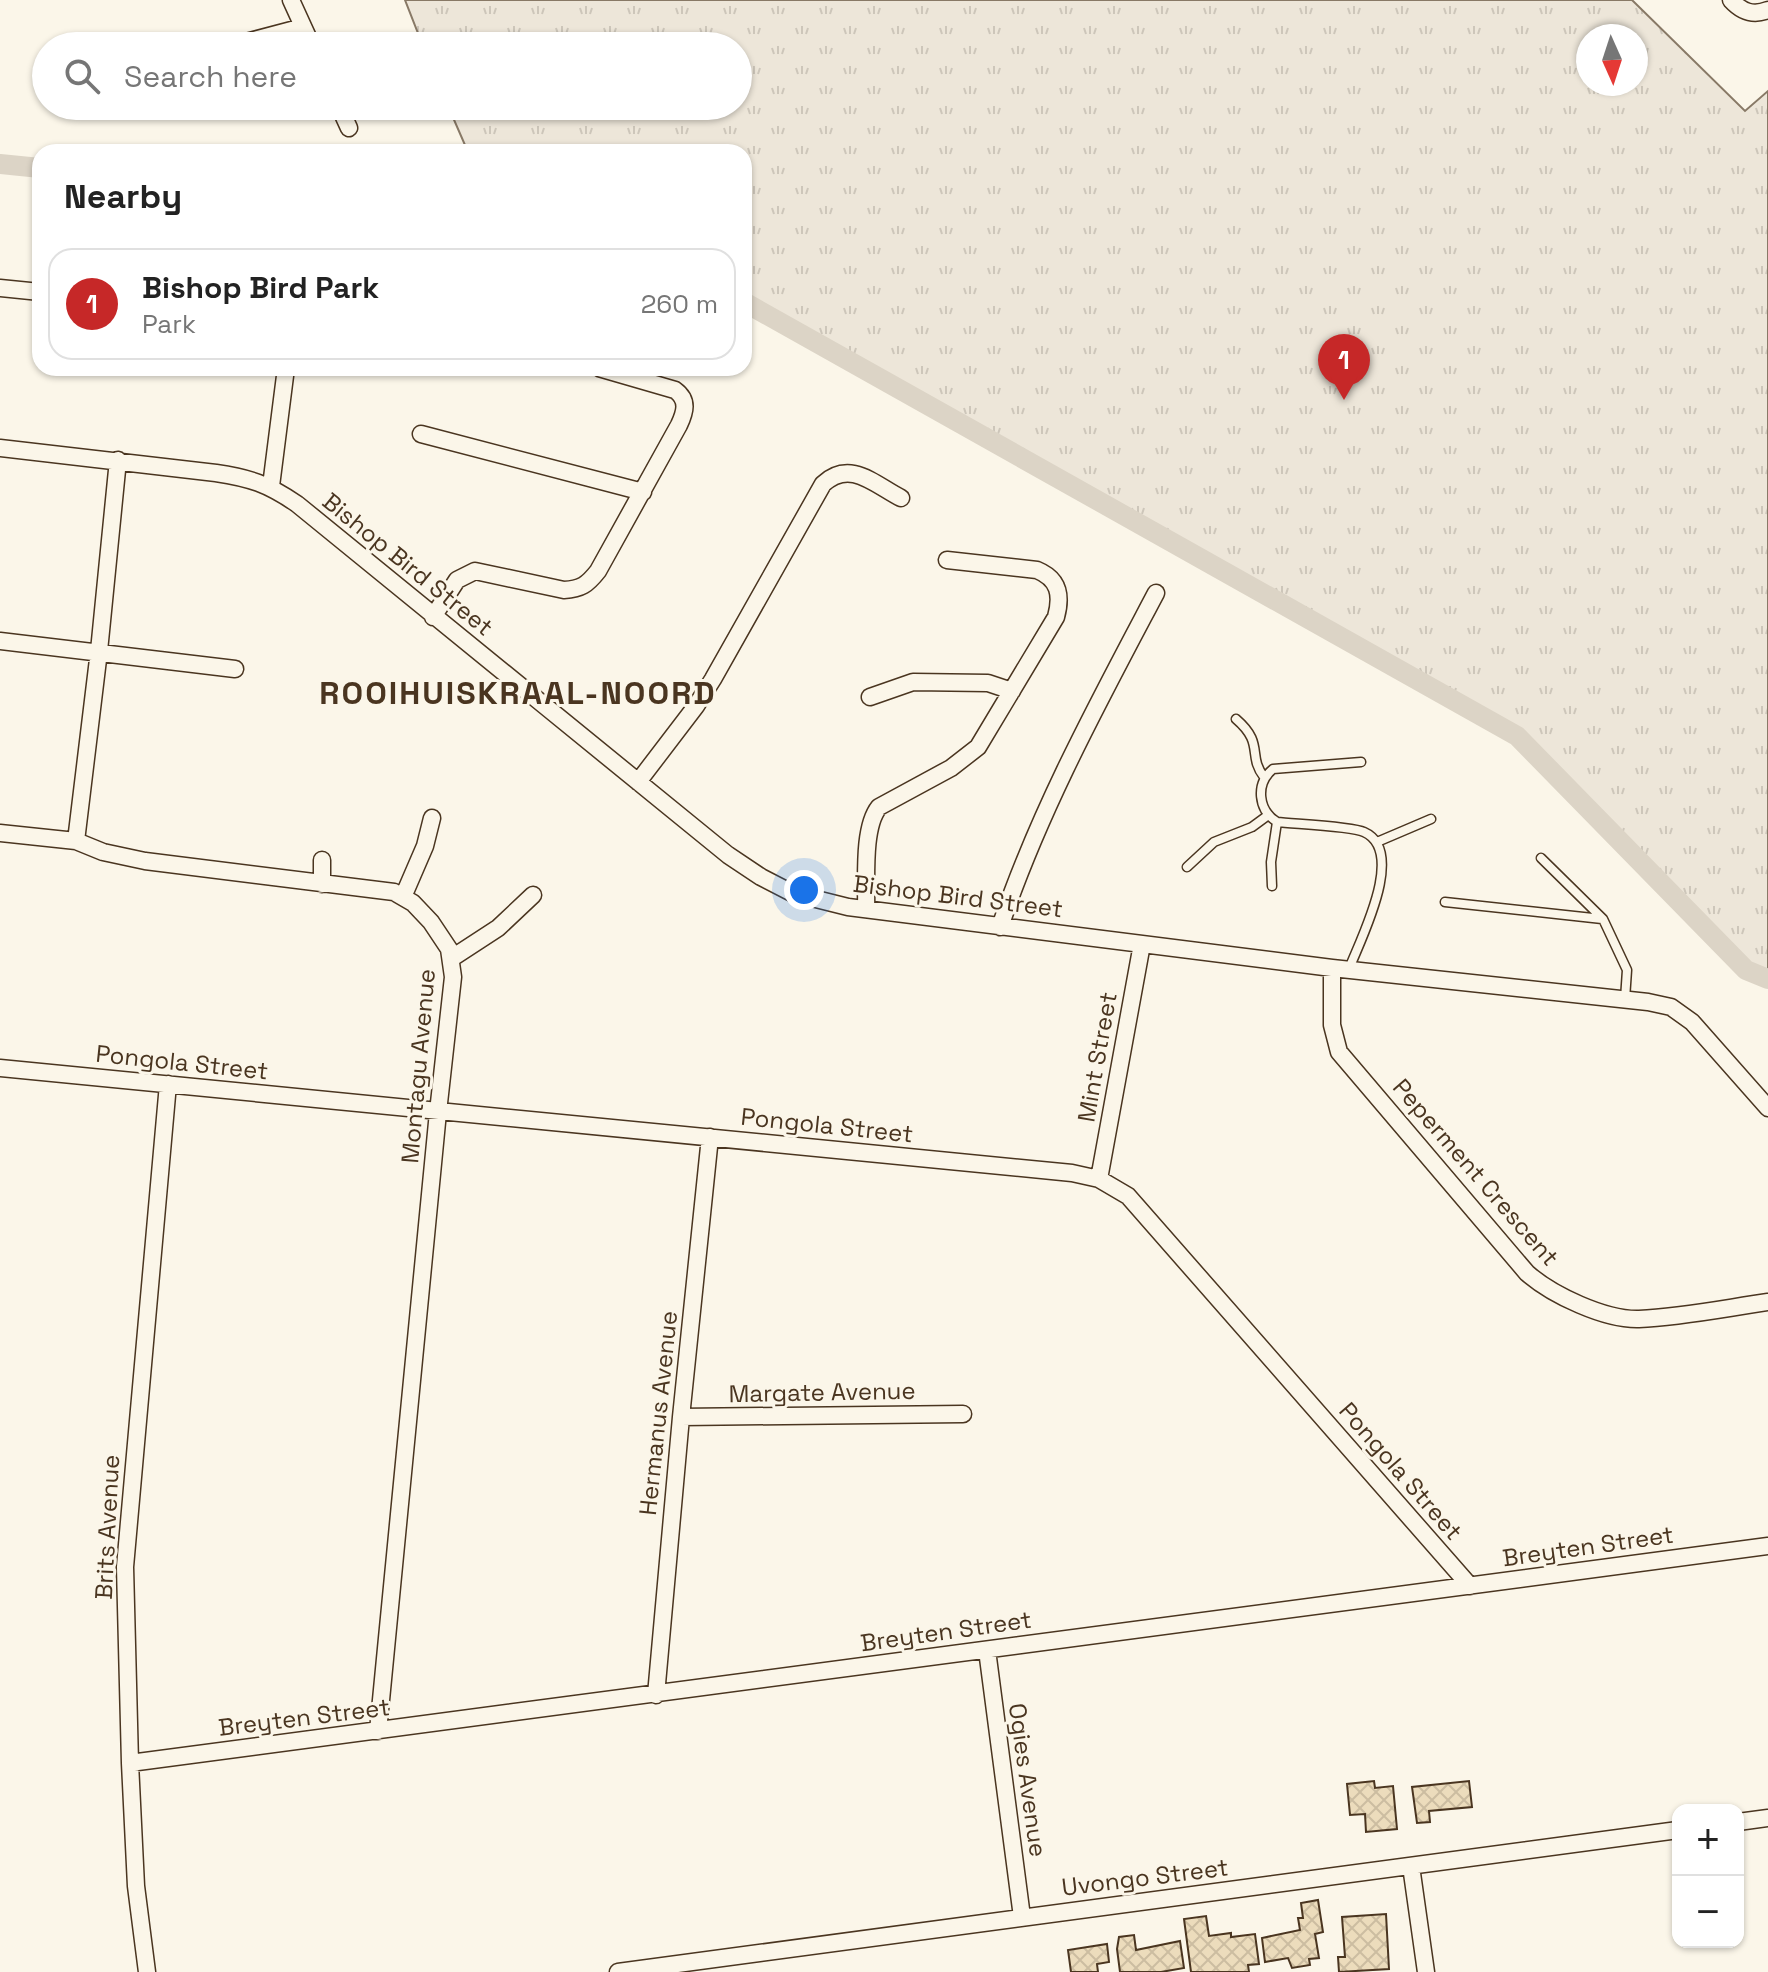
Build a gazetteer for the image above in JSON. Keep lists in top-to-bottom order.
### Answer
{
  "streets": {
    "street": [
      "Bishop Bird Street",
      "Mint Street",
      "Pongola Street",
      "Montagu Avenue",
      "Peperment Crescent",
      "Margate Avenue",
      "Hermanus Avenue",
      "Brits Avenue",
      "Breyten Street",
      "Ogies Avenue",
      "Uvongo Street"
    ]
  },
  "crossings": [
    ["Bishop Bird Street", "Mint Street"],
    ["Bishop Bird Street", "Peperment Crescent"],
    ["Mint Street", "Pongola Street"],
    ["Pongola Street", "Montagu Avenue"],
    ["Pongola Street", "Hermanus Avenue"],
    ["Pongola Street", "Brits Avenue"],
    ["Pongola Street", "Breyten Street"],
    ["Montagu Avenue", "Breyten Street"],
    ["Margate Avenue", "Hermanus Avenue"],
    ["Hermanus Avenue", "Breyten Street"],
    ["Brits Avenue", "Breyten Street"],
    ["Breyten Street", "Ogies Avenue"],
    ["Ogies Avenue", "Uvongo Street"]
  ],
  "districts": ["ROOIHUISKRAAL-NOORD"],
  "north": "bottom",
  "page": {
    "search": "Search here",
    "heading": "Nearby",
    "list": [
      {
        "mark": "1",
        "name": "Bishop Bird Park",
        "note": "Park",
        "value": "260 m"
      }
    ],
    "pins": "1",
    "map_buttons": ["+", "−"]
  }
}
